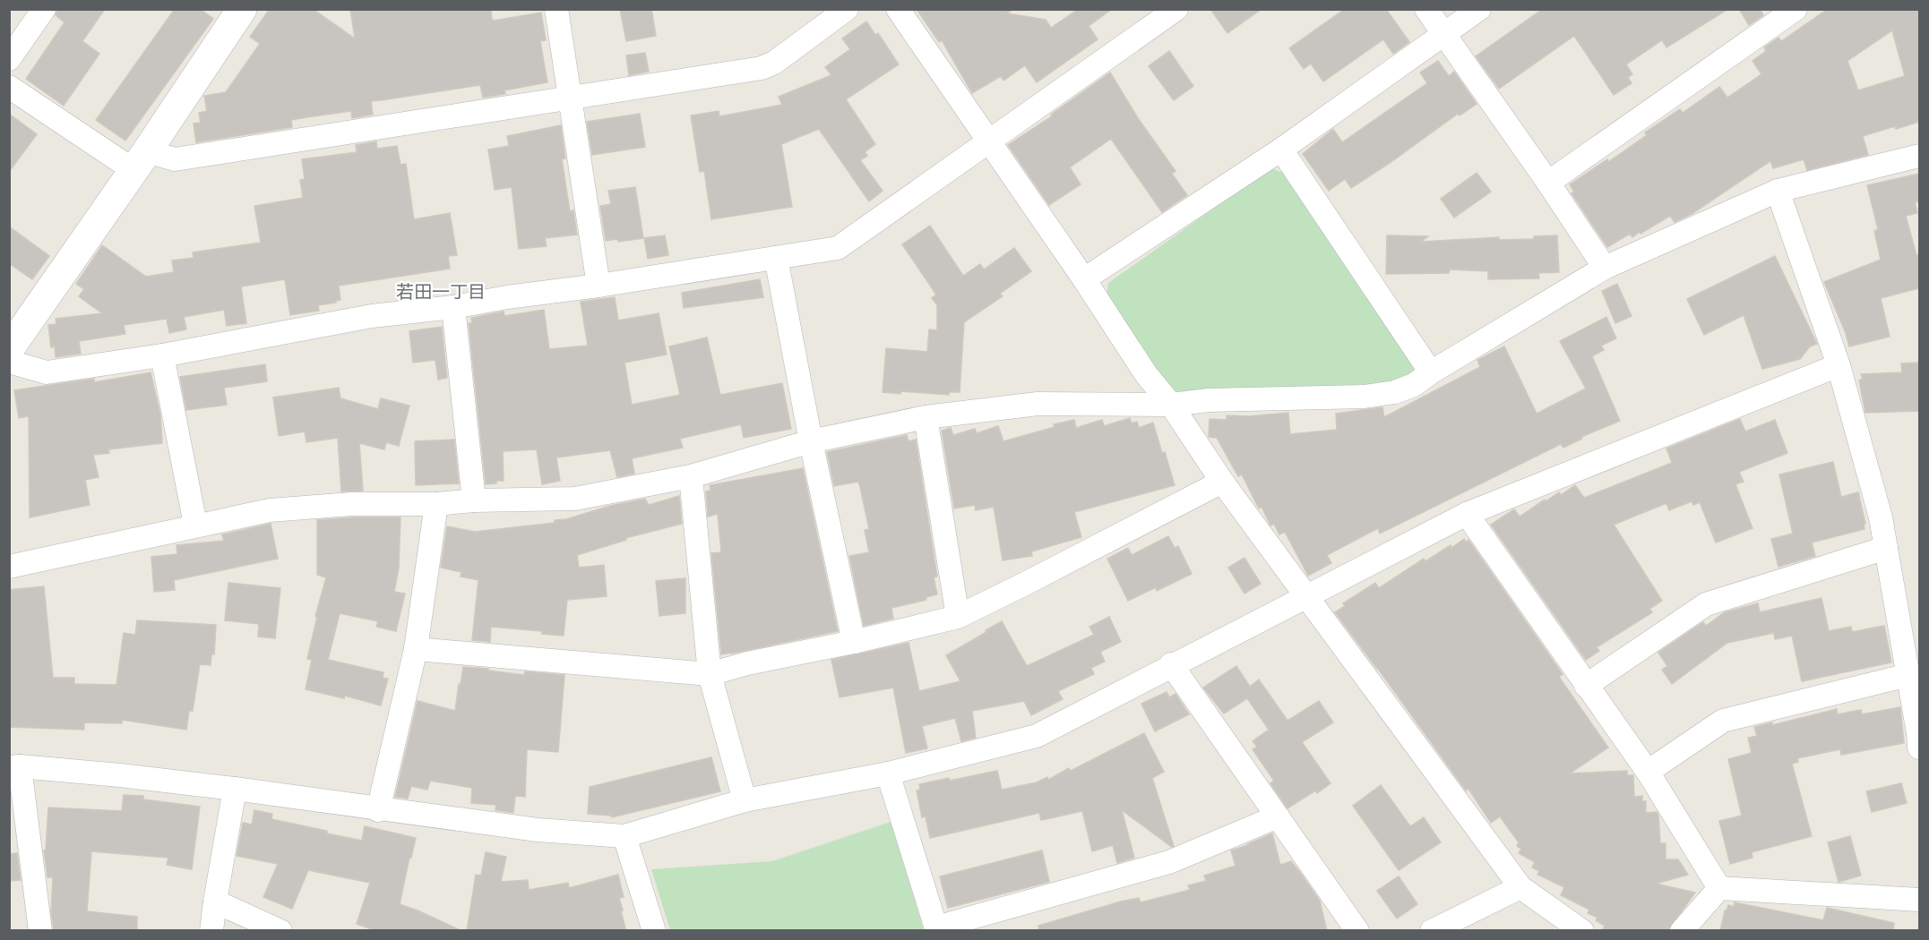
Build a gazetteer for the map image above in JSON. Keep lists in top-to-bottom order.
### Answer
{
  "districts": ["若田一丁目"]
}
